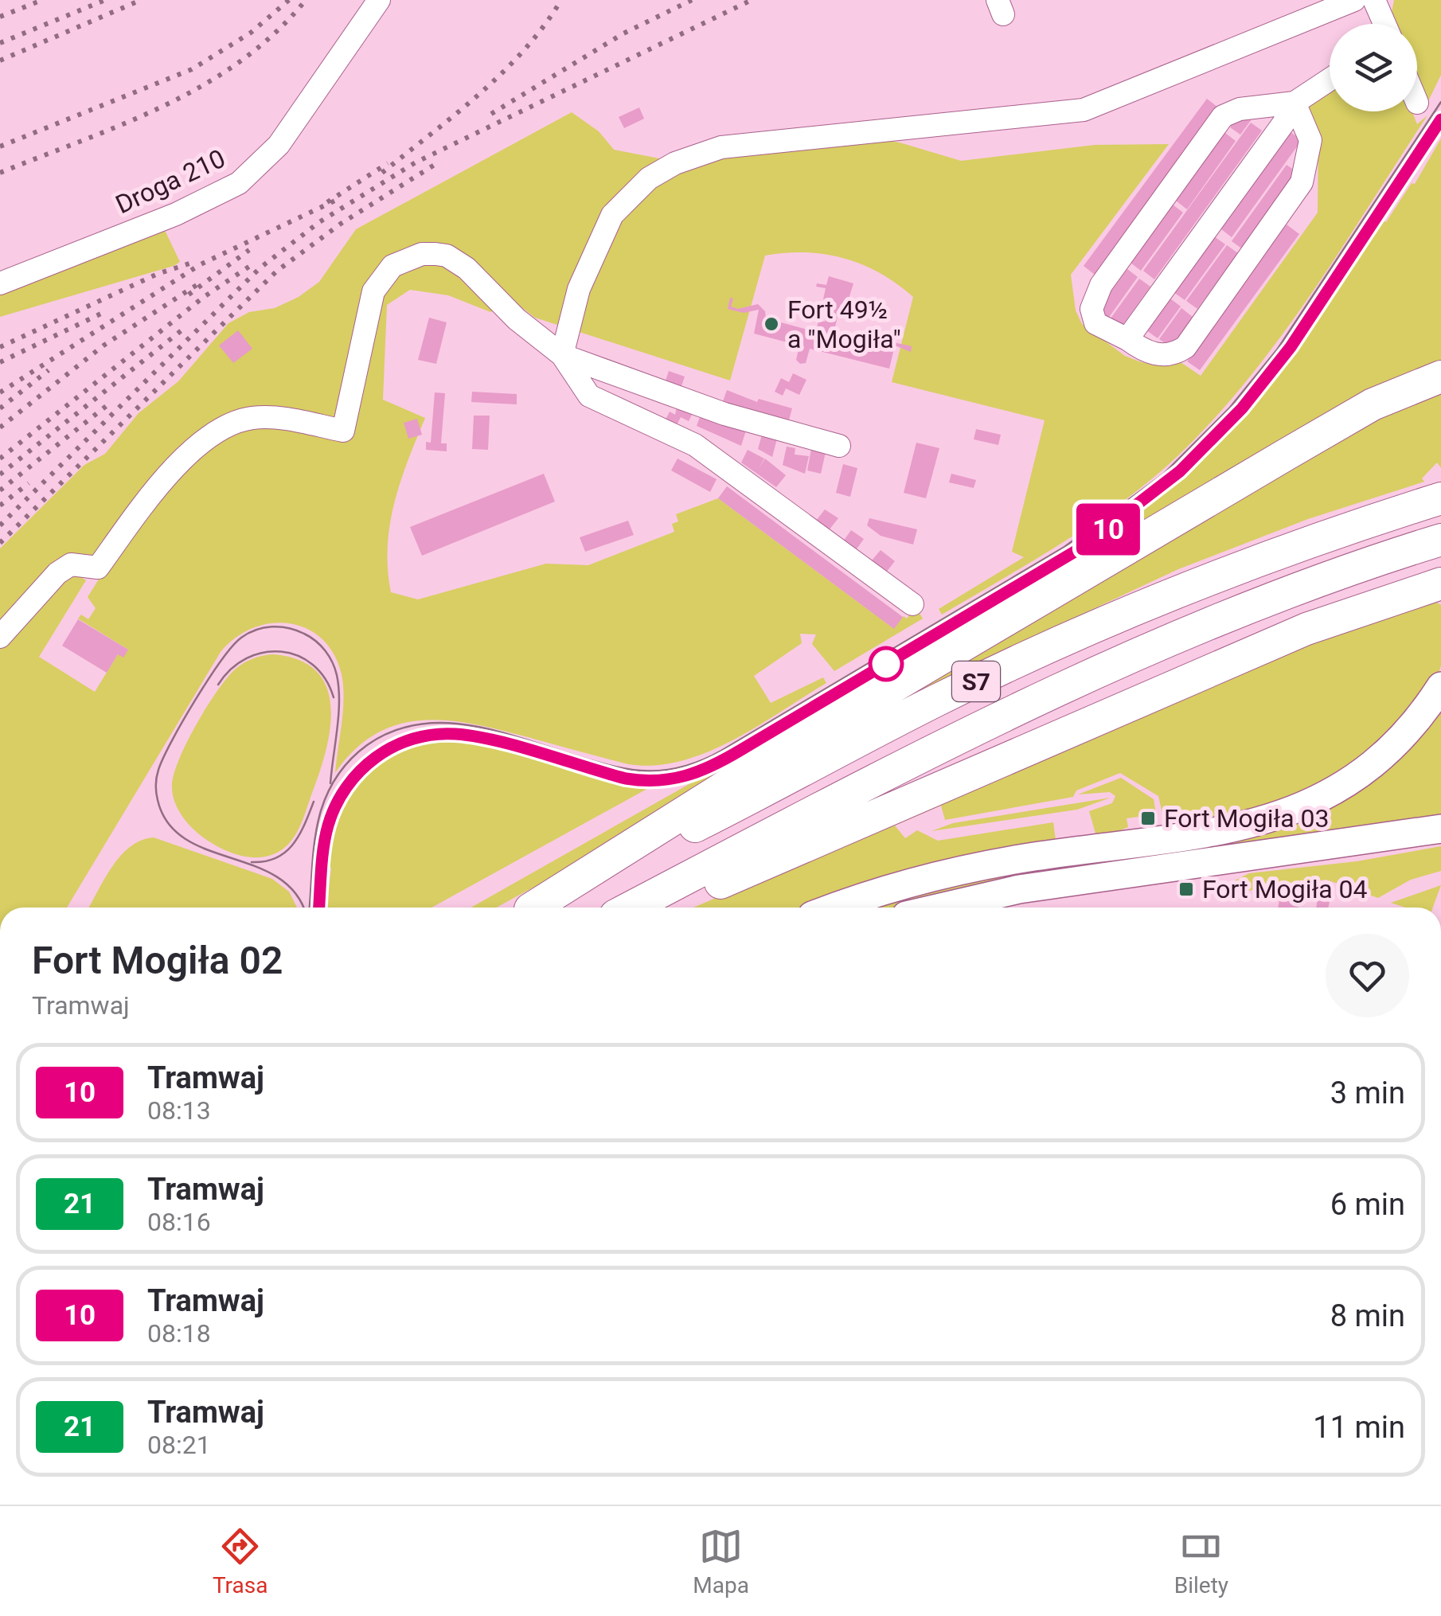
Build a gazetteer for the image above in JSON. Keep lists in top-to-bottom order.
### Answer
{
  "streets": {
    "highway": ["S7"],
    "street": ["Droga 210"]
  },
  "places": {
    "other": ["Fort 49½ a \"Mogiła\""],
    "transit": ["Fort Mogiła 03", "Fort Mogiła 04"]
  },
  "lines": ["tram line 10"],
  "page": {
    "on_map": "10",
    "heading": ["Fort Mogiła 02", "Tramwaj"],
    "list": [
      {
        "mark": "10",
        "name": "Tramwaj",
        "note": "08:13",
        "value": "3 min"
      },
      {
        "mark": "21",
        "name": "Tramwaj",
        "note": "08:16",
        "value": "6 min"
      },
      {
        "mark": "10",
        "name": "Tramwaj",
        "note": "08:18",
        "value": "8 min"
      },
      {
        "mark": "21",
        "name": "Tramwaj",
        "note": "08:21",
        "value": "11 min"
      }
    ],
    "tabs": ["Trasa", "Mapa", "Bilety"]
  }
}
